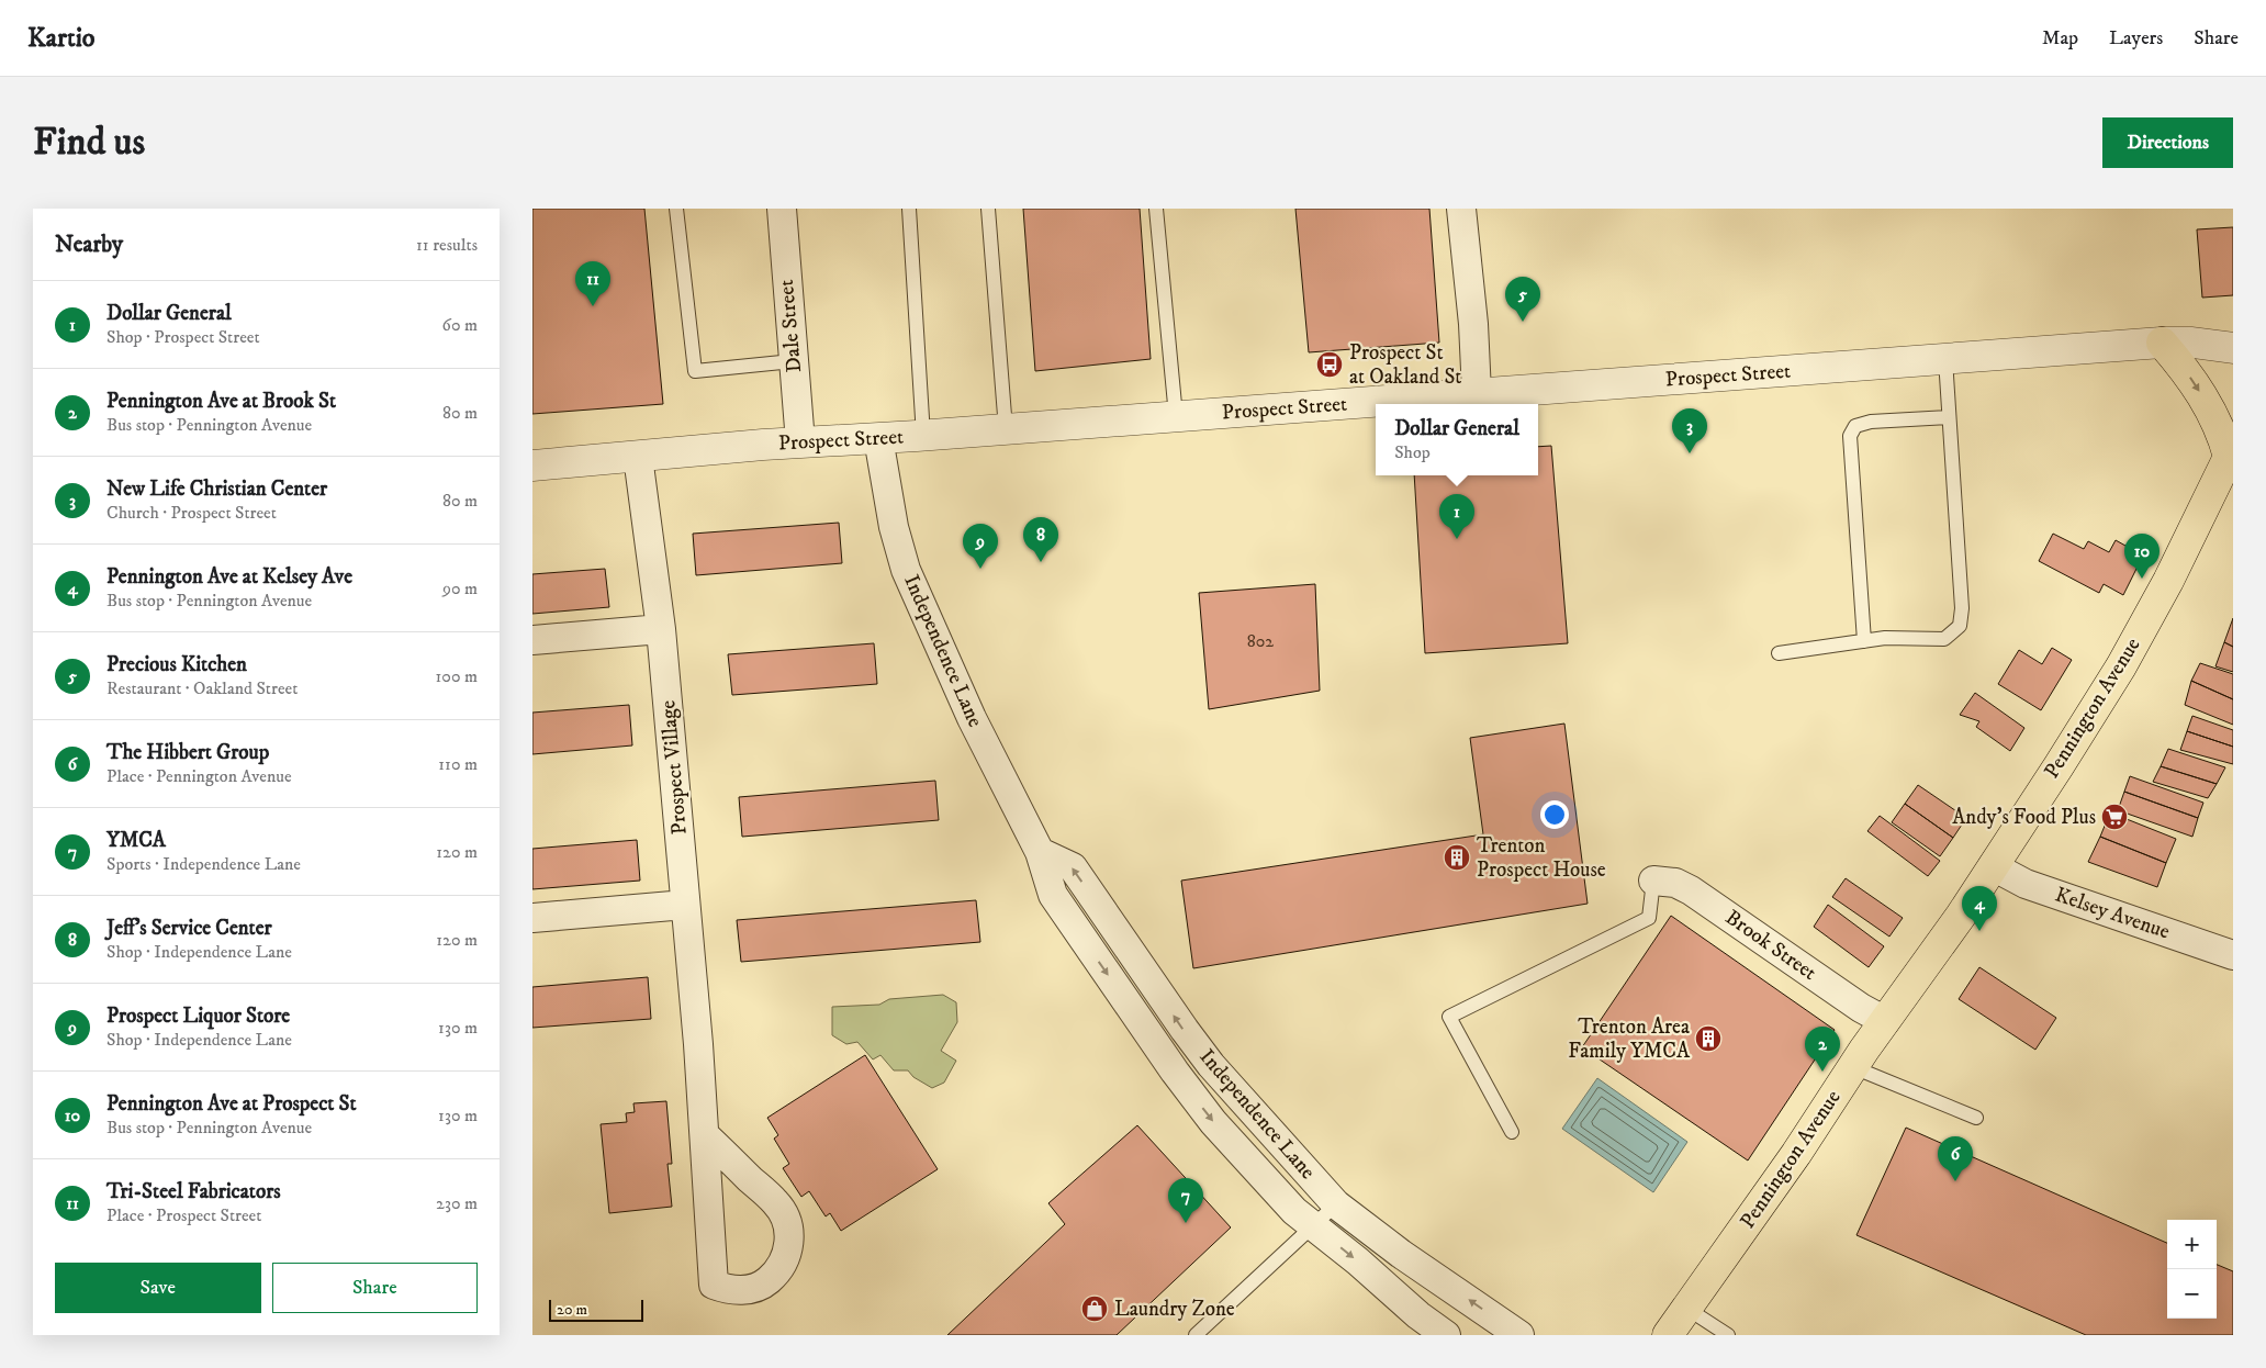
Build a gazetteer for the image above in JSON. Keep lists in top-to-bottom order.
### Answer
{
  "streets": {
    "main road": ["Pennington Avenue"],
    "street": [
      "Dale Street",
      "Prospect Street",
      "Independence Lane",
      "Prospect Village",
      "Kelsey Avenue",
      "Brook Street"
    ]
  },
  "crossings": [
    ["Dale Street", "Prospect Street"],
    ["Prospect Street", "Independence Lane"],
    ["Prospect Street", "Prospect Village"],
    ["Pennington Avenue", "Kelsey Avenue"],
    ["Pennington Avenue", "Brook Street"]
  ],
  "places": {
    "bus stop": ["Prospect St at Oakland St"],
    "supermarket": ["Andy's Food Plus"],
    "building": ["Trenton Prospect House", "Trenton Area Family YMCA"],
    "shop": ["Laundry Zone"]
  },
  "house_numbers": ["802"],
  "scale_bar": "20 m",
  "page": {
    "header": "Kartio",
    "nav": ["Map", "Layers", "Share"],
    "buttons": [
      "Directions",
      ["Save", "Share"]
    ],
    "title": "Find us",
    "heading": ["Nearby", "11 results"],
    "pins": [
      "11",
      "5",
      "3",
      "1",
      "8",
      "9",
      "10",
      "4",
      "2",
      "6",
      "7"
    ],
    "list": [
      {
        "mark": "1",
        "name": "Dollar General",
        "note": "Shop · Prospect Street",
        "value": "60 m"
      },
      {
        "mark": "2",
        "name": "Pennington Ave at Brook St",
        "note": "Bus stop · Pennington Avenue",
        "value": "80 m"
      },
      {
        "mark": "3",
        "name": "New Life Christian Center",
        "note": "Church · Prospect Street",
        "value": "80 m"
      },
      {
        "mark": "4",
        "name": "Pennington Ave at Kelsey Ave",
        "note": "Bus stop · Pennington Avenue",
        "value": "90 m"
      },
      {
        "mark": "5",
        "name": "Precious Kitchen",
        "note": "Restaurant · Oakland Street",
        "value": "100 m"
      },
      {
        "mark": "6",
        "name": "The Hibbert Group",
        "note": "Place · Pennington Avenue",
        "value": "110 m"
      },
      {
        "mark": "7",
        "name": "YMCA",
        "note": "Sports · Independence Lane",
        "value": "120 m"
      },
      {
        "mark": "8",
        "name": "Jeff's Service Center",
        "note": "Shop · Independence Lane",
        "value": "120 m"
      },
      {
        "mark": "9",
        "name": "Prospect Liquor Store",
        "note": "Shop · Independence Lane",
        "value": "130 m"
      },
      {
        "mark": "10",
        "name": "Pennington Ave at Prospect St",
        "note": "Bus stop · Pennington Avenue",
        "value": "130 m"
      },
      {
        "mark": "11",
        "name": "Tri-Steel Fabricators",
        "note": "Place · Prospect Street",
        "value": "230 m"
      }
    ],
    "popup": ["Dollar General", "Shop"],
    "map_buttons": ["+", "−"],
    "scale": "20 m"
  }
}
